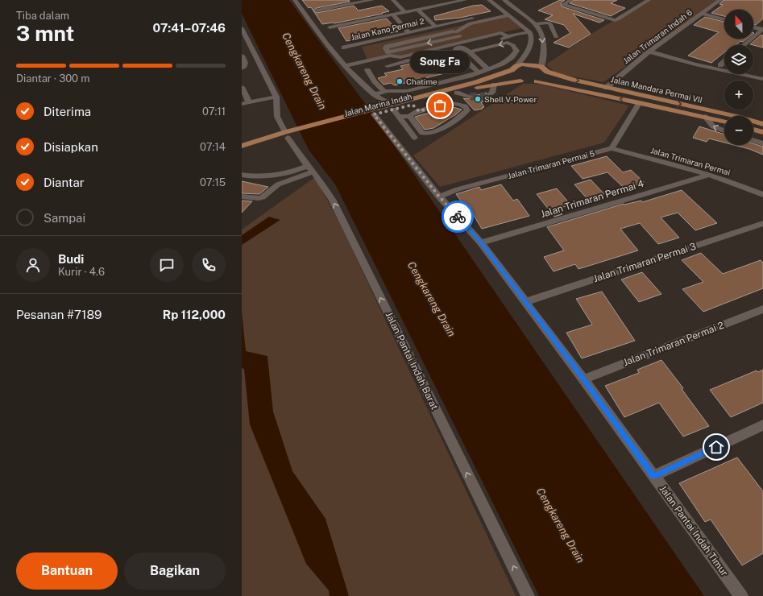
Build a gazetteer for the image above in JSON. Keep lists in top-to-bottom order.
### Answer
{
  "streets": {
    "main road": ["Jalan Mandara Permai VII", "Jalan Marina Indah"],
    "street": [
      "Jalan Kano Permai 2",
      "Jalan Trimaran Indah 6",
      "Jalan Trimaran Permai",
      "Jalan Trimaran Permai 5",
      "Jalan Trimaran Permai 4",
      "Jalan Trimaran Permai 3",
      "Jalan Trimaran Permai 2",
      "Jalan Pantai Indah Barat",
      "Jalan Pantai Indah Timur"
    ]
  },
  "crossings": [
    ["Jalan Trimaran Indah 6", "Jalan Mandara Permai VII"],
    ["Jalan Mandara Permai VII", "Jalan Marina Indah"],
    ["Jalan Marina Indah", "Jalan Pantai Indah Barat"],
    ["Jalan Marina Indah", "Jalan Pantai Indah Timur"],
    ["Jalan Trimaran Permai", "Jalan Trimaran Permai 5"],
    ["Jalan Trimaran Permai", "Jalan Trimaran Permai 4"],
    ["Jalan Trimaran Permai 5", "Jalan Pantai Indah Timur"],
    ["Jalan Trimaran Permai 4", "Jalan Pantai Indah Timur"],
    ["Jalan Trimaran Permai 3", "Jalan Pantai Indah Timur"],
    ["Jalan Trimaran Permai 2", "Jalan Pantai Indah Timur"]
  ],
  "one_way": ["Jalan Pantai Indah Barat"],
  "water": ["Cengkareng Drain"],
  "places": ["Chatime", "Shell V-Power", "Song Fa"],
  "north": "top",
  "page": {
    "heading": ["3 mnt", "Tiba dalam", "07:41–07:46"],
    "panel": [
      "Budi",
      "Kurir · 4.6",
      "Pesanan #7189",
      "Rp 112,000"
    ],
    "map_buttons": ["+", "−"],
    "bubble": "Song Fa",
    "bar": "Diantar · 300 m",
    "list": [
      ["Diterima", "07:11"],
      ["Disiapkan", "07:14"],
      ["Diantar", "07:15"],
      "Sampai"
    ],
    "buttons": ["Bantuan", "Bagikan"]
  }
}
